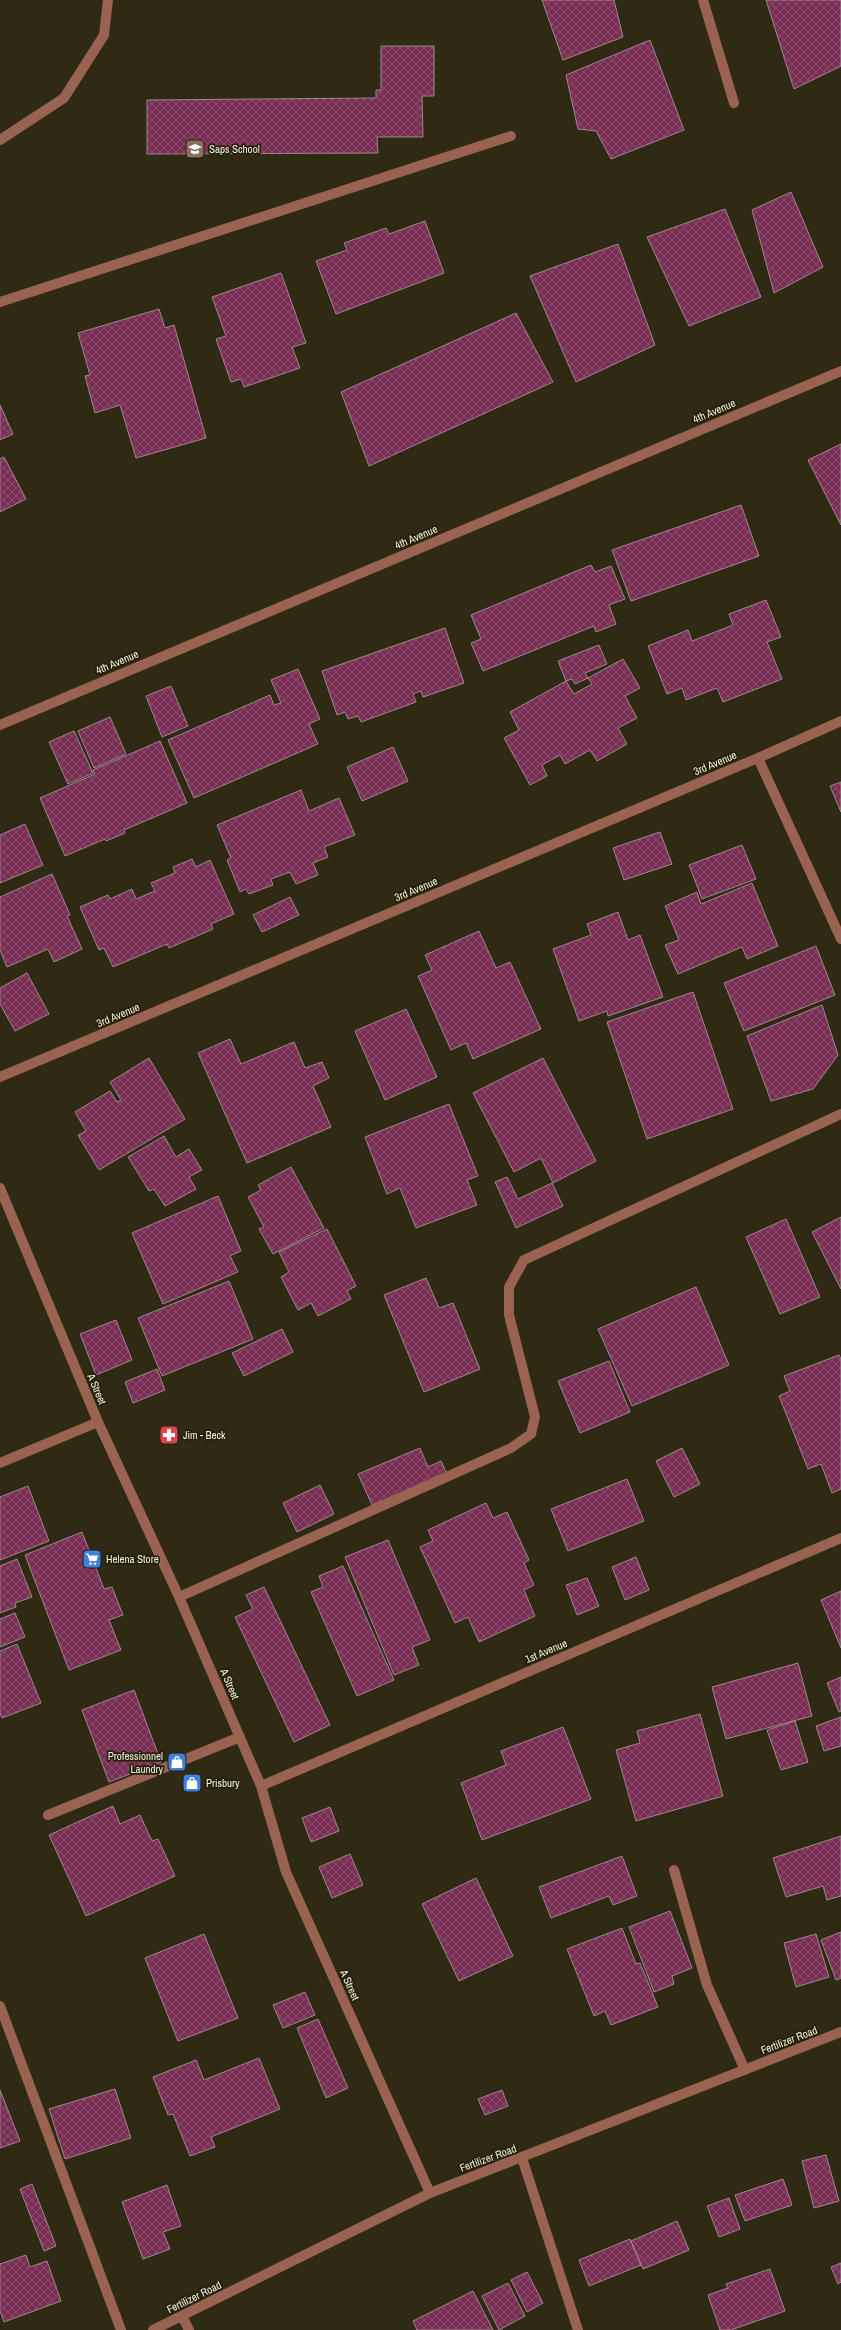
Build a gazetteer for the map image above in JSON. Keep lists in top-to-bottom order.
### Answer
{
  "streets": {
    "street": [
      "4th Avenue",
      "3rd Avenue",
      "A Street",
      "1st Avenue",
      "Fertilizer Road"
    ]
  },
  "crossings": [
    ["A Street", "1st Avenue"],
    ["A Street", "Fertilizer Road"]
  ],
  "places": {
    "school or university": ["Saps School"],
    "pharmacy": ["Jim - Beck"],
    "supermarket": ["Helena Store"],
    "shop": ["Professionnel Laundry", "Prisbury"]
  }
}
